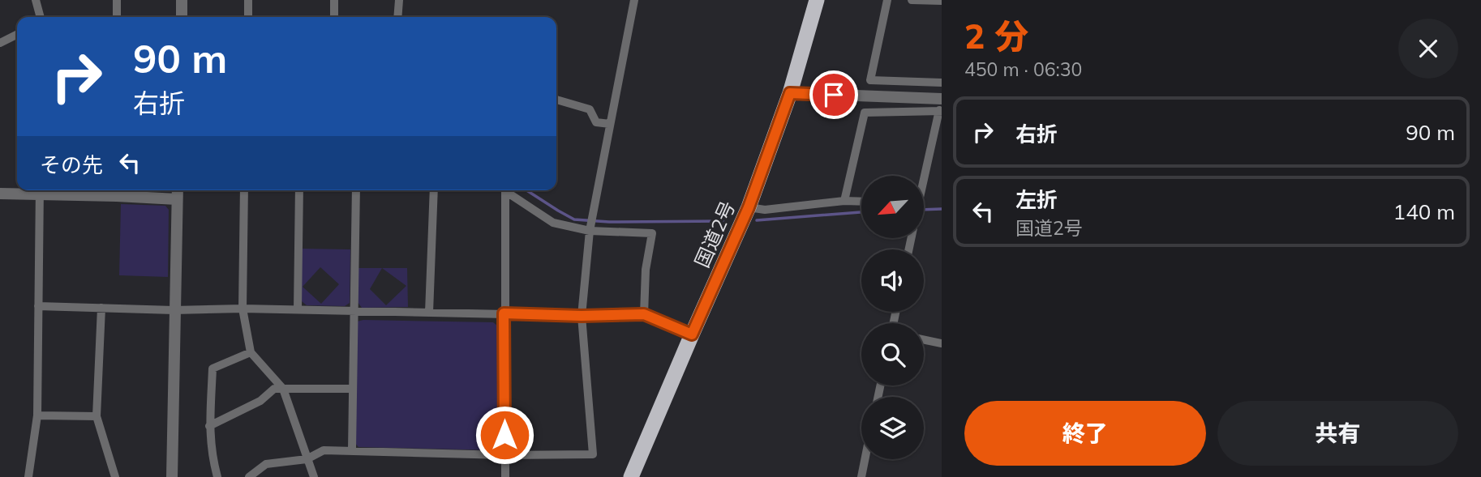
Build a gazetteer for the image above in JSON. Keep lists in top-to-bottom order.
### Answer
{
  "streets": {
    "highway": ["国道2号"]
  },
  "north": "bottom left",
  "page": {
    "heading": ["2 分", "450 m · 06:30"],
    "turn": ["90 m", "右折"],
    "list": [
      {
        "name": "右折",
        "value": "90 m"
      },
      {
        "name": "左折",
        "note": "国道2号",
        "value": "140 m"
      }
    ],
    "then": "その先",
    "buttons": ["終了", "共有"]
  }
}
